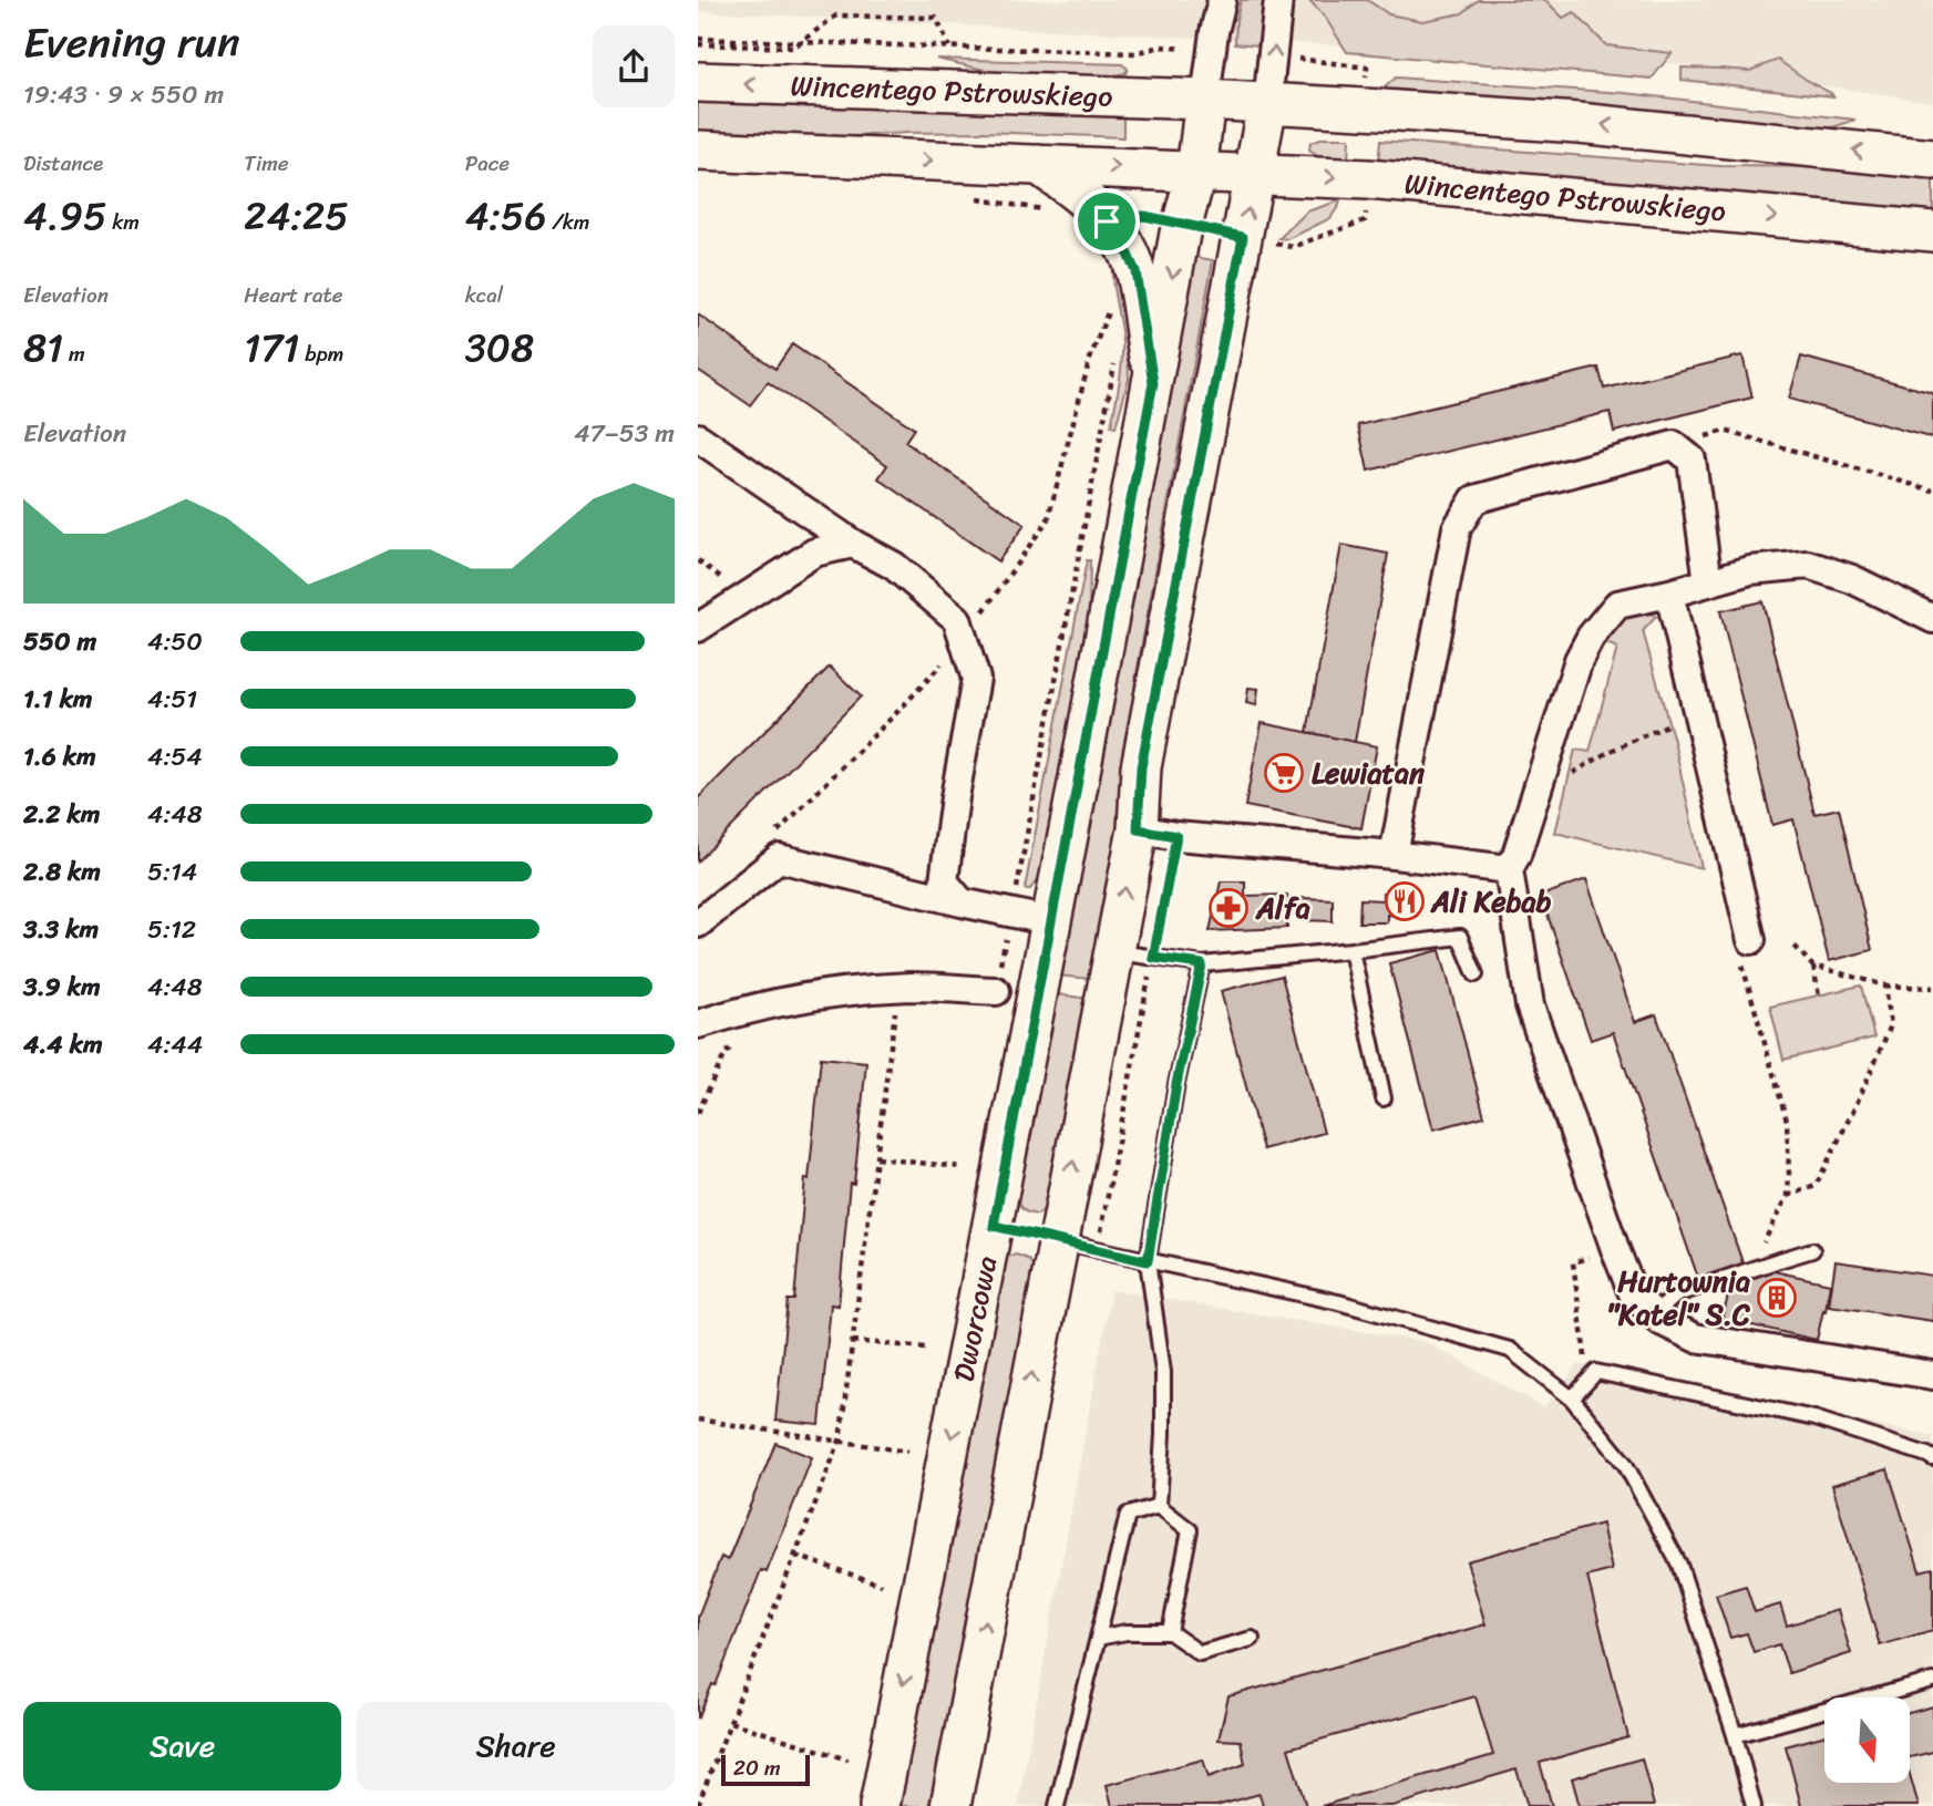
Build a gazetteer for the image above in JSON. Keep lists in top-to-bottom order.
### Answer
{
  "streets": {
    "street": ["Wincentego Pstrowskiego", "Dworcowa"]
  },
  "crossings": [
    ["Wincentego Pstrowskiego", "Dworcowa"]
  ],
  "places": {
    "supermarket": ["Lewiatan"],
    "restaurant": ["Ali Kebab"],
    "pharmacy": ["Alfa"],
    "building": ["Hurtownia \"Katel\" S.C"]
  },
  "scale_bar": "20 m",
  "north": "bottom",
  "page": {
    "heading": ["Evening run", "19:43 · 9 × 550 m"],
    "stats": [
      ["Distance", "4.95 km"],
      ["Time", "24:25"],
      ["Pace", "4:56 /km"],
      ["Elevation", "81 m"],
      ["Heart rate", "171 bpm"],
      ["kcal", "308"]
    ],
    "chart": ["Elevation", "47–53 m"],
    "list": [
      {
        "name": "550 m",
        "note": "4:50"
      },
      {
        "name": "1.1 km",
        "note": "4:51"
      },
      {
        "name": "1.6 km",
        "note": "4:54"
      },
      {
        "name": "2.2 km",
        "note": "4:48"
      },
      {
        "name": "2.8 km",
        "note": "5:14"
      },
      {
        "name": "3.3 km",
        "note": "5:12"
      },
      {
        "name": "3.9 km",
        "note": "4:48"
      },
      {
        "name": "4.4 km",
        "note": "4:44"
      }
    ],
    "buttons": ["Save", "Share"],
    "scale": "20 m"
  }
}
